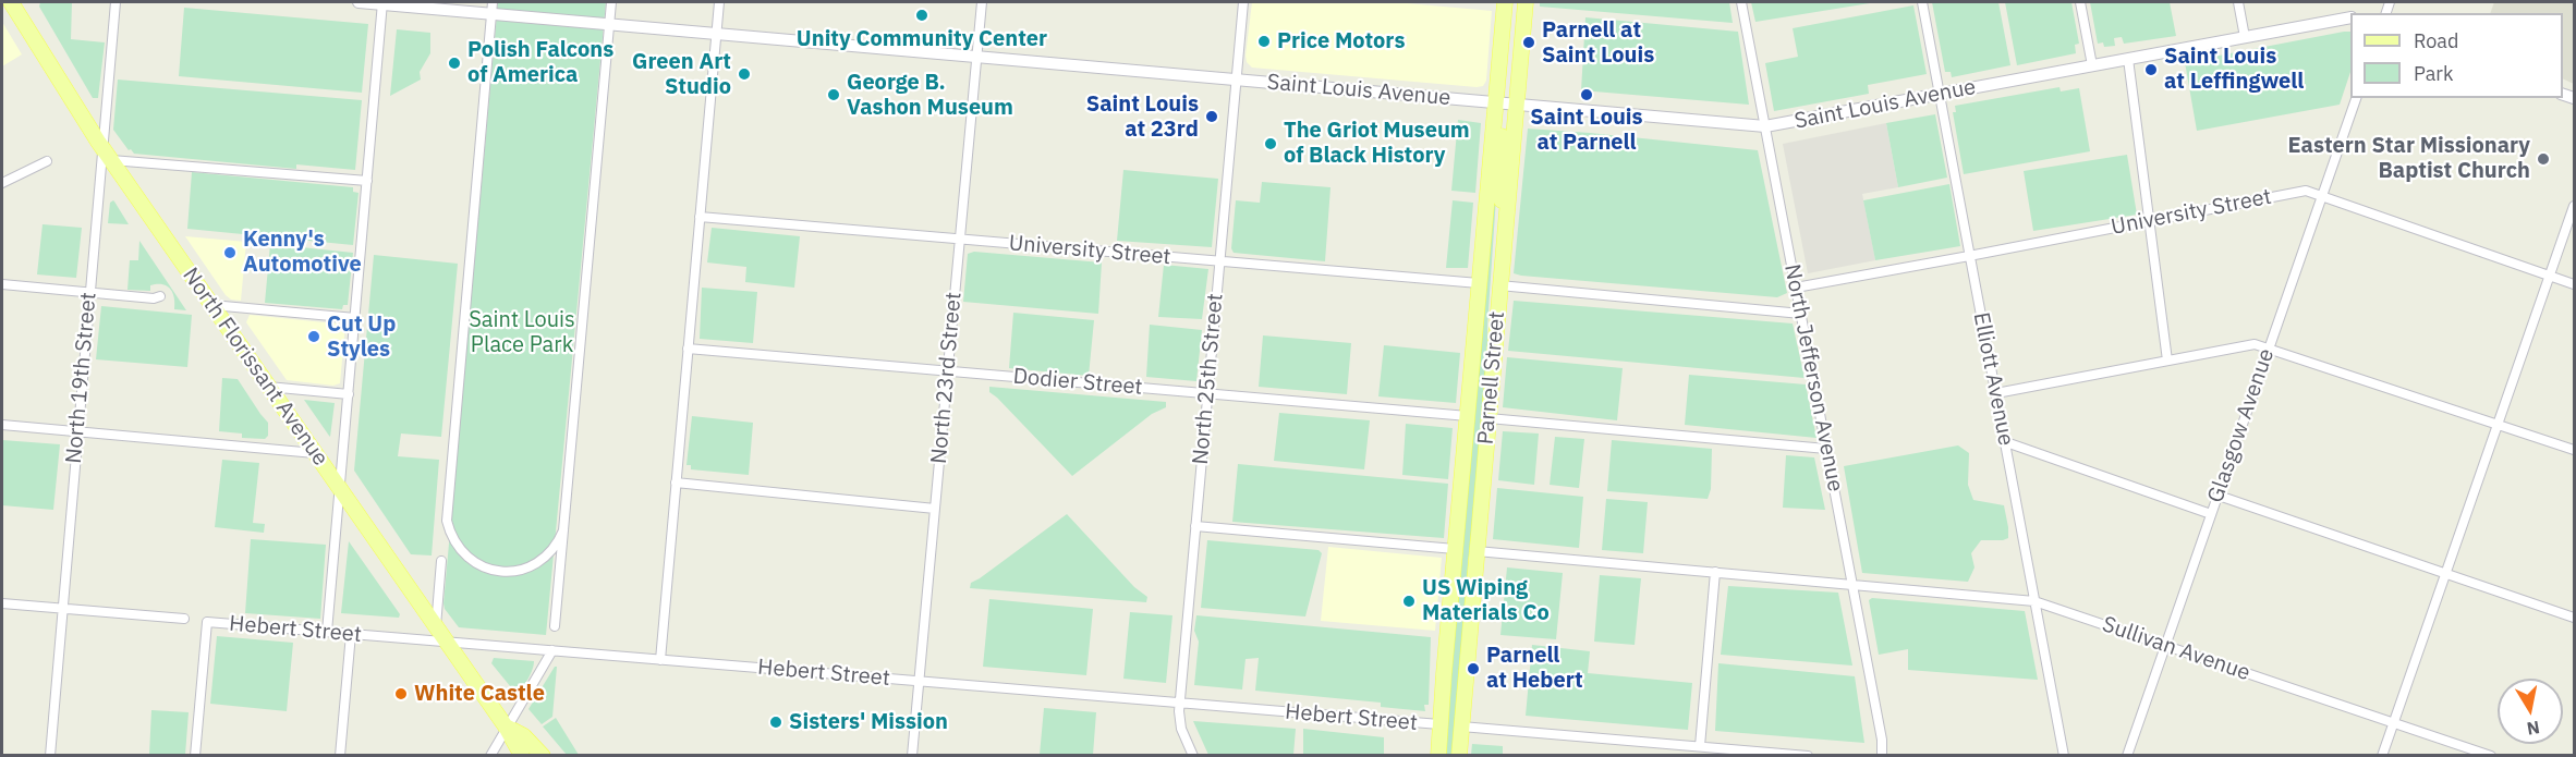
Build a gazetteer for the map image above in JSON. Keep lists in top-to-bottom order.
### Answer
{
  "streets": {
    "main road": ["North Florissant Avenue", "Parnell Street"],
    "street": [
      "Saint Louis Avenue",
      "University Street",
      "North 19th Street",
      "North 23rd Street",
      "North Jefferson Avenue",
      "North 25th Street",
      "Elliott Avenue",
      "Dodier Street",
      "Glasgow Avenue",
      "Hebert Street",
      "Sullivan Avenue"
    ]
  },
  "crossings": [
    ["Saint Louis Avenue", "North 23rd Street"],
    ["Saint Louis Avenue", "Parnell Street"],
    ["Saint Louis Avenue", "North Jefferson Avenue"],
    ["Saint Louis Avenue", "North 25th Street"],
    ["Saint Louis Avenue", "Elliott Avenue"],
    ["University Street", "North 23rd Street"],
    ["University Street", "Parnell Street"],
    ["University Street", "North Jefferson Avenue"],
    ["University Street", "North 25th Street"],
    ["University Street", "Elliott Avenue"],
    ["University Street", "Glasgow Avenue"],
    ["North Florissant Avenue", "North 19th Street"],
    ["North Florissant Avenue", "Hebert Street"],
    ["North 23rd Street", "Dodier Street"],
    ["North 23rd Street", "Hebert Street"],
    ["Parnell Street", "Dodier Street"],
    ["Parnell Street", "Hebert Street"],
    ["Parnell Street", "Sullivan Avenue"],
    ["North Jefferson Avenue", "Sullivan Avenue"],
    ["North 25th Street", "Dodier Street"],
    ["North 25th Street", "Hebert Street"],
    ["Elliott Avenue", "Sullivan Avenue"],
    ["Glasgow Avenue", "Sullivan Avenue"]
  ],
  "parks": ["Saint Louis Place Park"],
  "places": [
    "Unity Community Center",
    "Price Motors",
    "Parnell at Saint Louis",
    "Polish Falcons of America",
    "Saint Louis at Leffingwell",
    "Green Art Studio",
    "George B. Vashon Museum",
    "Saint Louis at Parnell",
    "Saint Louis at 23rd",
    "The Griot Museum of Black History",
    "Eastern Star Missionary Baptist Church",
    "Kenny's Automotive",
    "Cut Up Styles",
    "US Wiping Materials Co",
    "Parnell at Hebert",
    "White Castle",
    "Sisters' Mission"
  ],
  "legend": ["Road", "Park"],
  "north": "bottom"
}
